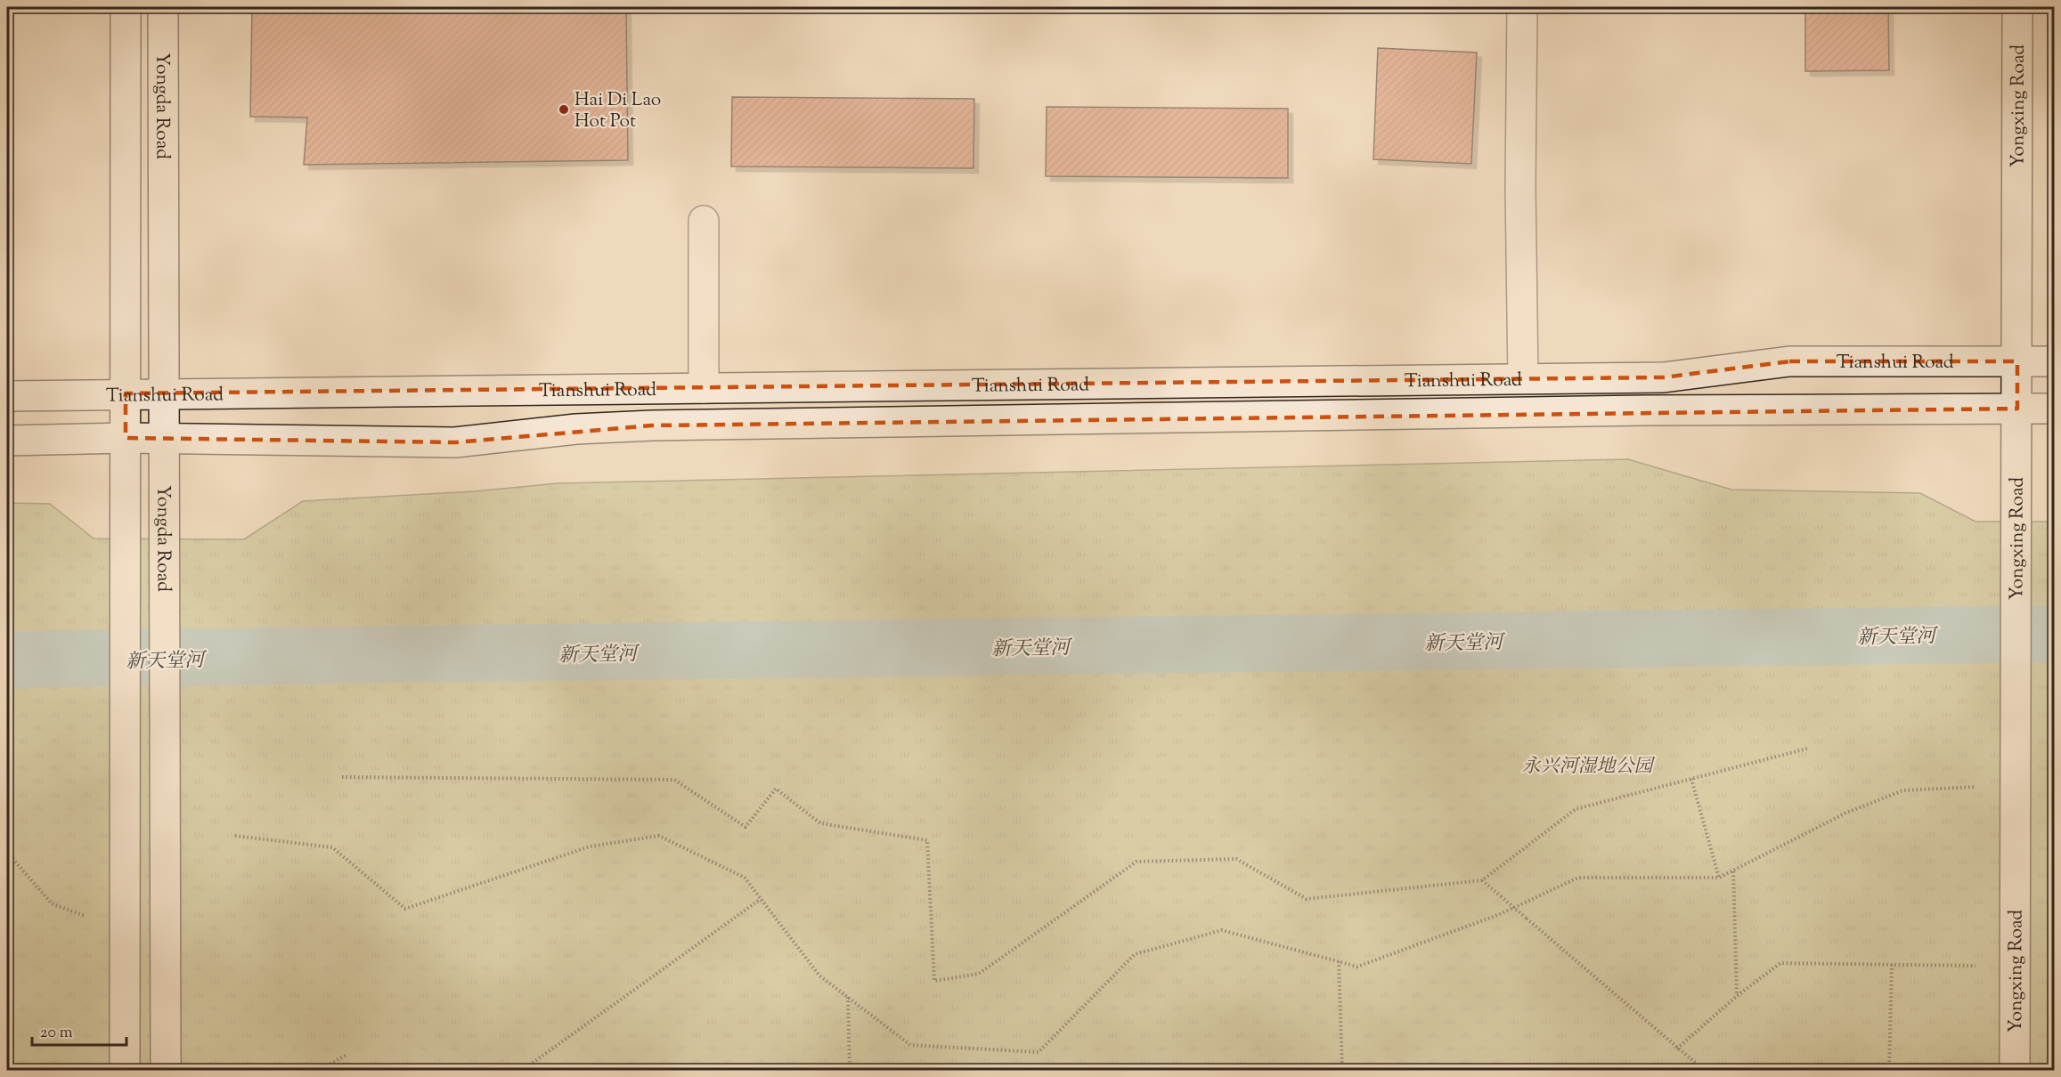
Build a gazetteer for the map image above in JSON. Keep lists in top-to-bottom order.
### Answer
{
  "streets": {
    "main road": ["Yongda Road", "Yongxing Road", "Tianshui Road"]
  },
  "crossings": [
    ["Yongda Road", "Tianshui Road"],
    ["Yongxing Road", "Tianshui Road"]
  ],
  "water": ["新天堂河"],
  "parks": ["永兴河湿地公园"],
  "places": ["Hai Di Lao Hot Pot"],
  "scale_bar": "20 m"
}
